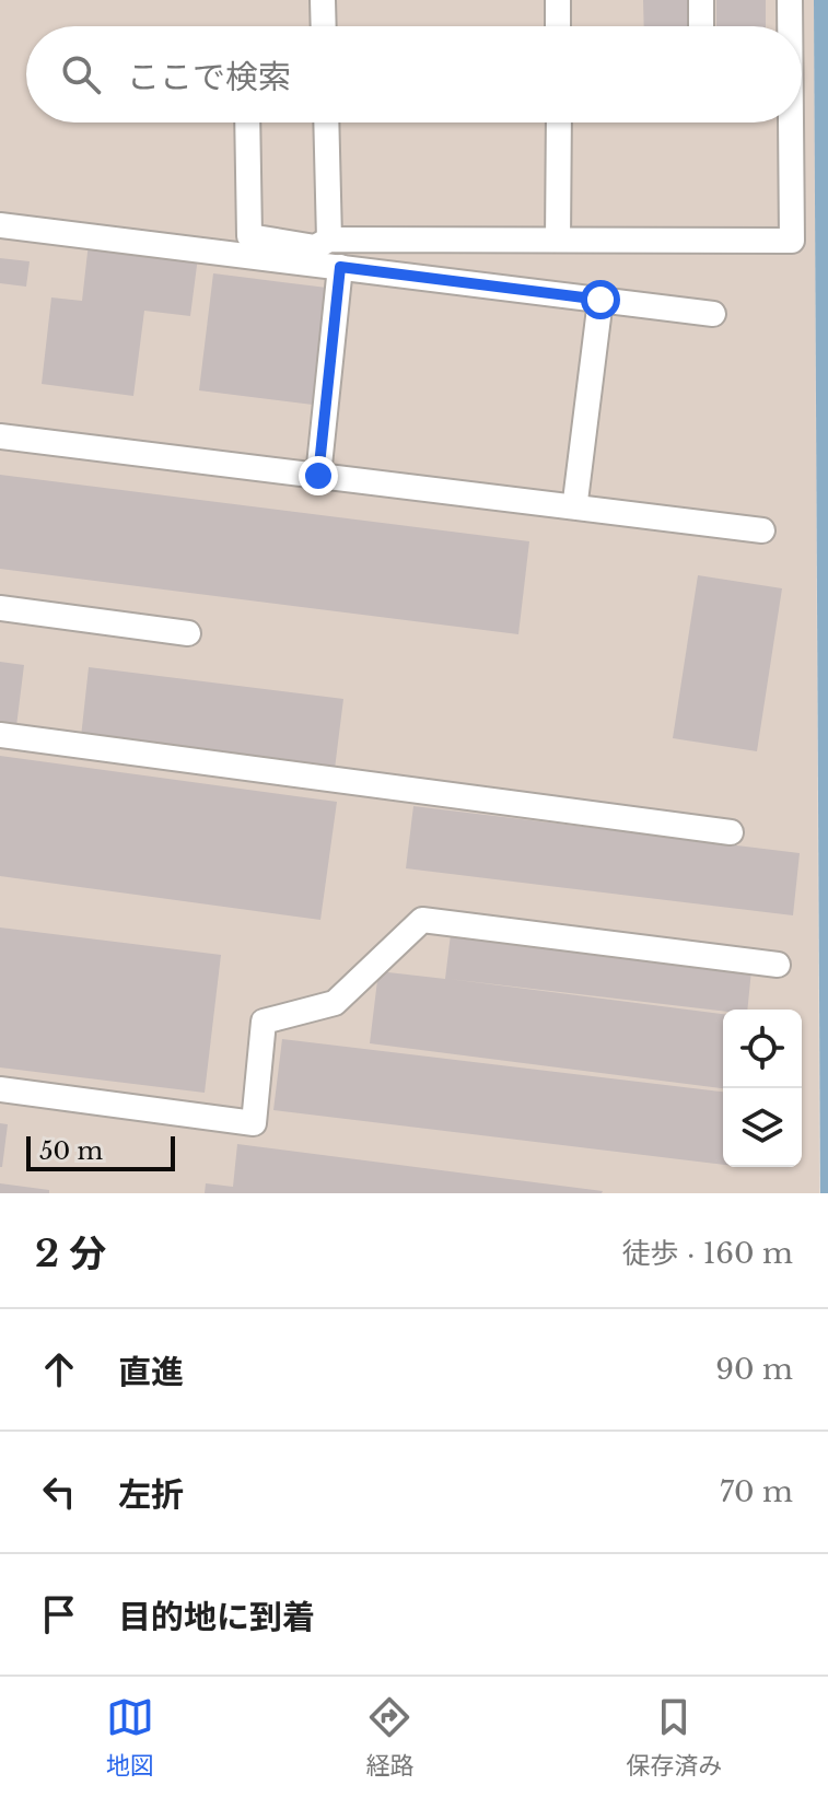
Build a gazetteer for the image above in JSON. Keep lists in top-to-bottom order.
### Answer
{
  "scale_bar": "50 m",
  "page": {
    "search": "ここで検索",
    "scale": "50 m",
    "heading": ["2 分", "徒歩 · 160 m"],
    "list": [
      ["直進", "90 m"],
      ["左折", "70 m"],
      "目的地に到着"
    ],
    "nav": ["地図", "経路", "保存済み"]
  }
}
